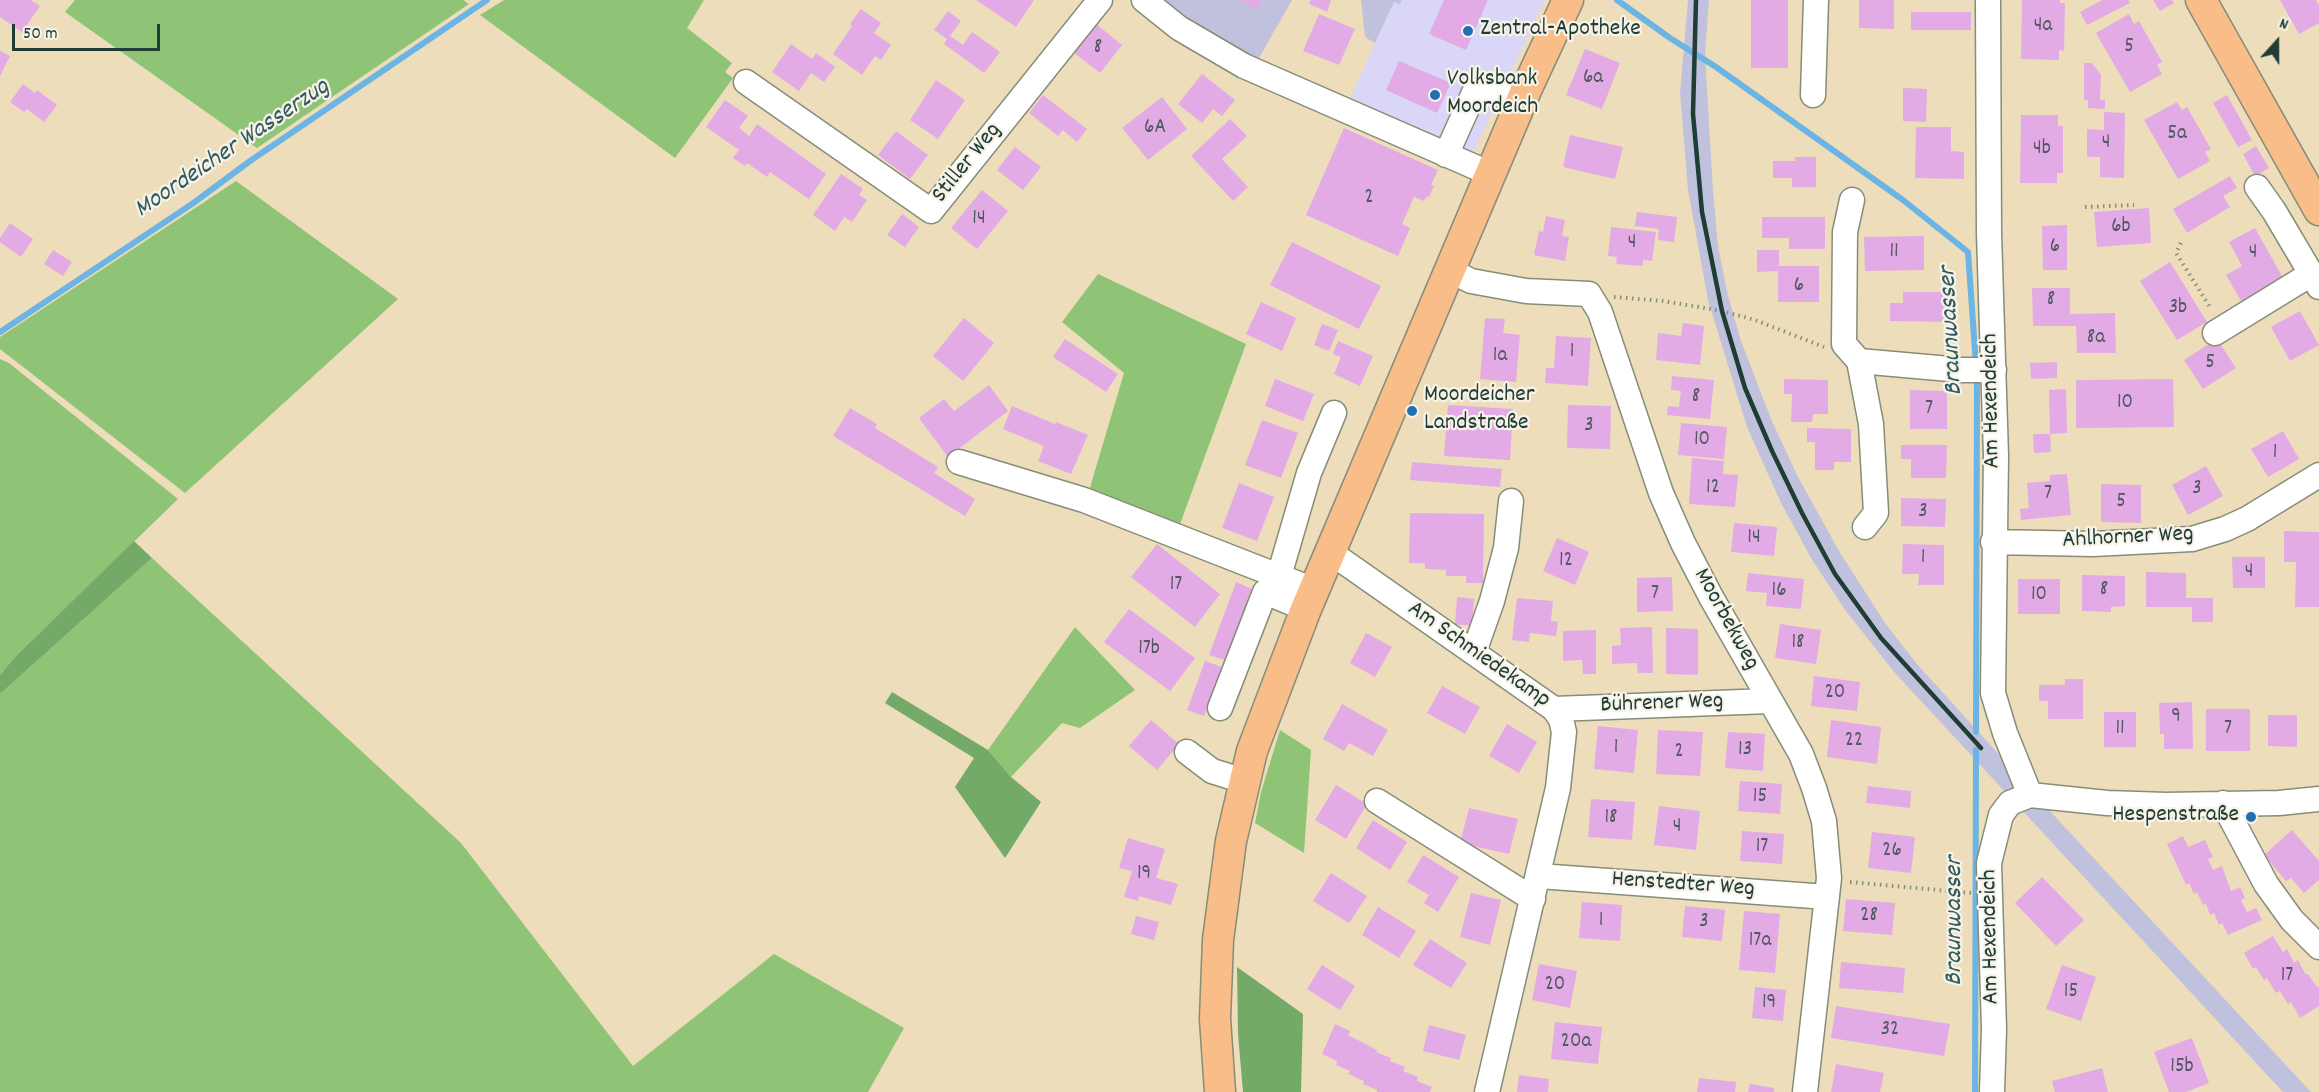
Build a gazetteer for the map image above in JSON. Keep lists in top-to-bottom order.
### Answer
{
  "streets": {
    "street": [
      "Stiller Weg",
      "Am Hexendeich",
      "Ahlhorner Weg",
      "Moorbekweg",
      "Am Schmiedekamp",
      "Bührener Weg",
      "Henstedter Weg"
    ]
  },
  "crossings": [
    ["Am Hexendeich", "Ahlhorner Weg"],
    ["Moorbekweg", "Bührener Weg"],
    ["Moorbekweg", "Henstedter Weg"],
    ["Am Schmiedekamp", "Bührener Weg"],
    ["Am Schmiedekamp", "Henstedter Weg"]
  ],
  "water": ["Moordeicher Wasserzug", "Braunwasser"],
  "places": [
    "Zentral-Apotheke",
    "Volksbank Moordeich",
    "Moordeicher Landstraße",
    "Hespenstraße"
  ],
  "house_numbers": [
    "4a",
    "5",
    "8",
    "6a",
    "6A",
    "5a",
    "4",
    "4b",
    "2",
    "14",
    "6b",
    "4",
    "6",
    "11",
    "4",
    "6",
    "8",
    "3b",
    "8a",
    "1",
    "1a",
    "5",
    "8",
    "10",
    "7",
    "3",
    "10",
    "1",
    "12",
    "3",
    "7",
    "5",
    "3",
    "14",
    "1",
    "12",
    "4",
    "17",
    "8",
    "16",
    "7",
    "10",
    "18",
    "17b",
    "20",
    "9",
    "11",
    "7",
    "22",
    "1",
    "13",
    "2",
    "15",
    "18",
    "4",
    "17",
    "26",
    "19",
    "28",
    "1",
    "3",
    "17a",
    "17",
    "20",
    "15",
    "19",
    "32",
    "20a",
    "15b"
  ],
  "scale_bar": "50 m",
  "north": "top"
}
